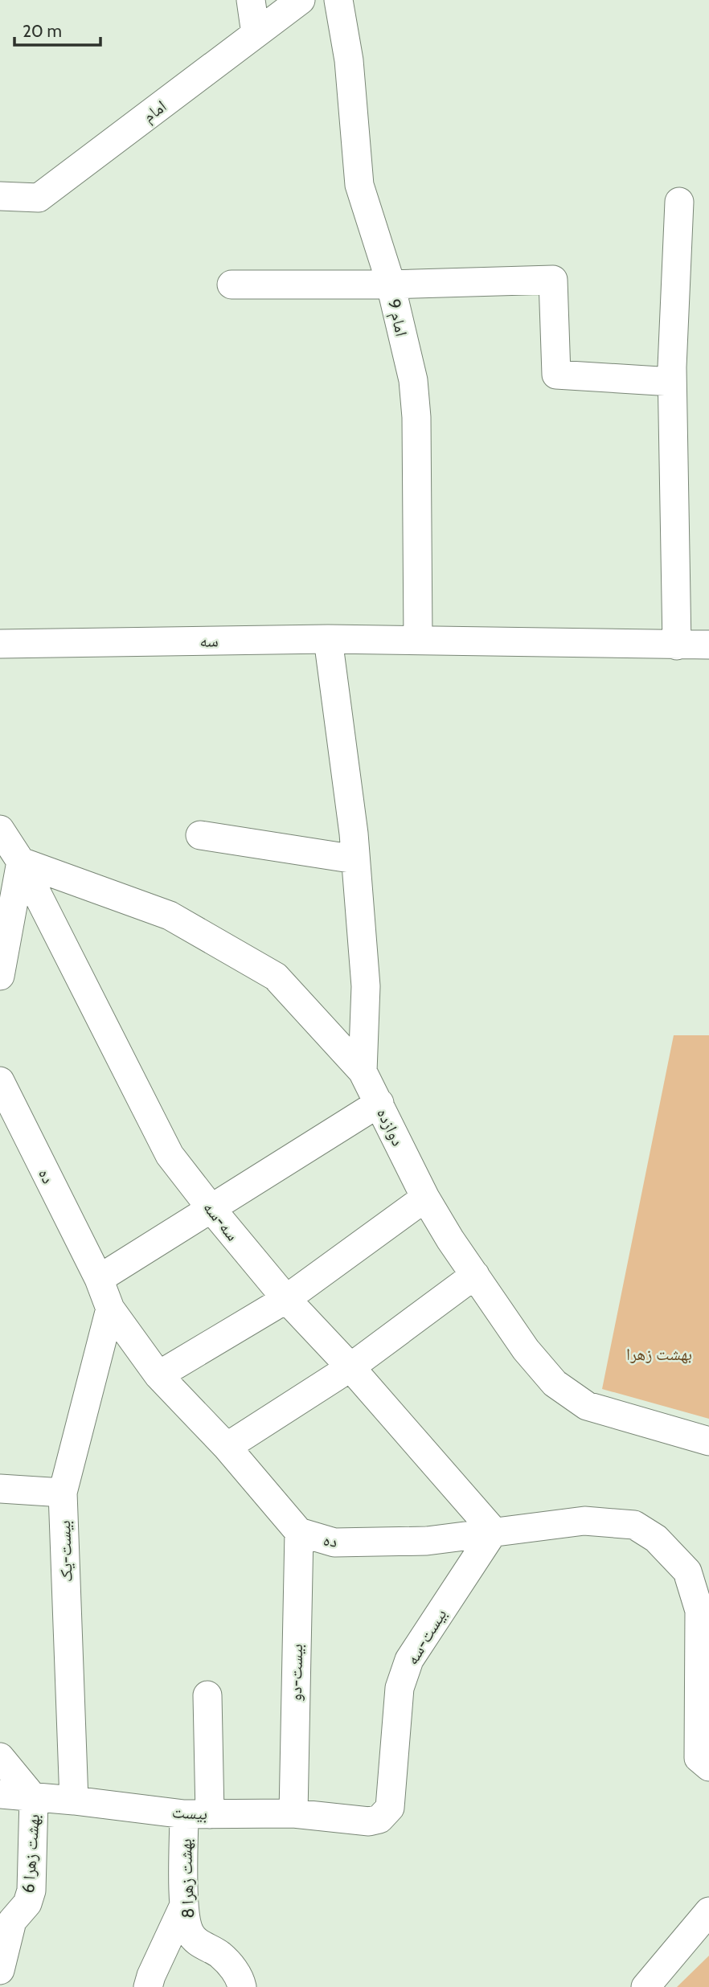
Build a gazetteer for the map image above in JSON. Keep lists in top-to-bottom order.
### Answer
{
  "streets": {
    "street": [
      "امام",
      "امام 9",
      "سه",
      "دوازده",
      "ده",
      "سه-سه",
      "بیست-یک",
      "بیست-سه",
      "بیست-دو",
      "بیست",
      "بهشت زهرا 6",
      "بهشت زهرا 8"
    ]
  },
  "crossings": [
    ["امام 9", "سه"],
    ["دوازده", "سه-سه"],
    ["ده", "سه-سه"],
    ["ده", "بیست-یک"],
    ["ده", "بیست-سه"],
    ["ده", "بیست-دو"],
    ["سه-سه", "بیست-سه"],
    ["بیست-یک", "بیست"],
    ["بیست-سه", "بیست"],
    ["بیست-دو", "بیست"],
    ["بیست", "بهشت زهرا 6"],
    ["بیست", "بهشت زهرا 8"]
  ],
  "parks": ["بهشت زهرا"],
  "scale_bar": "20 m"
}
